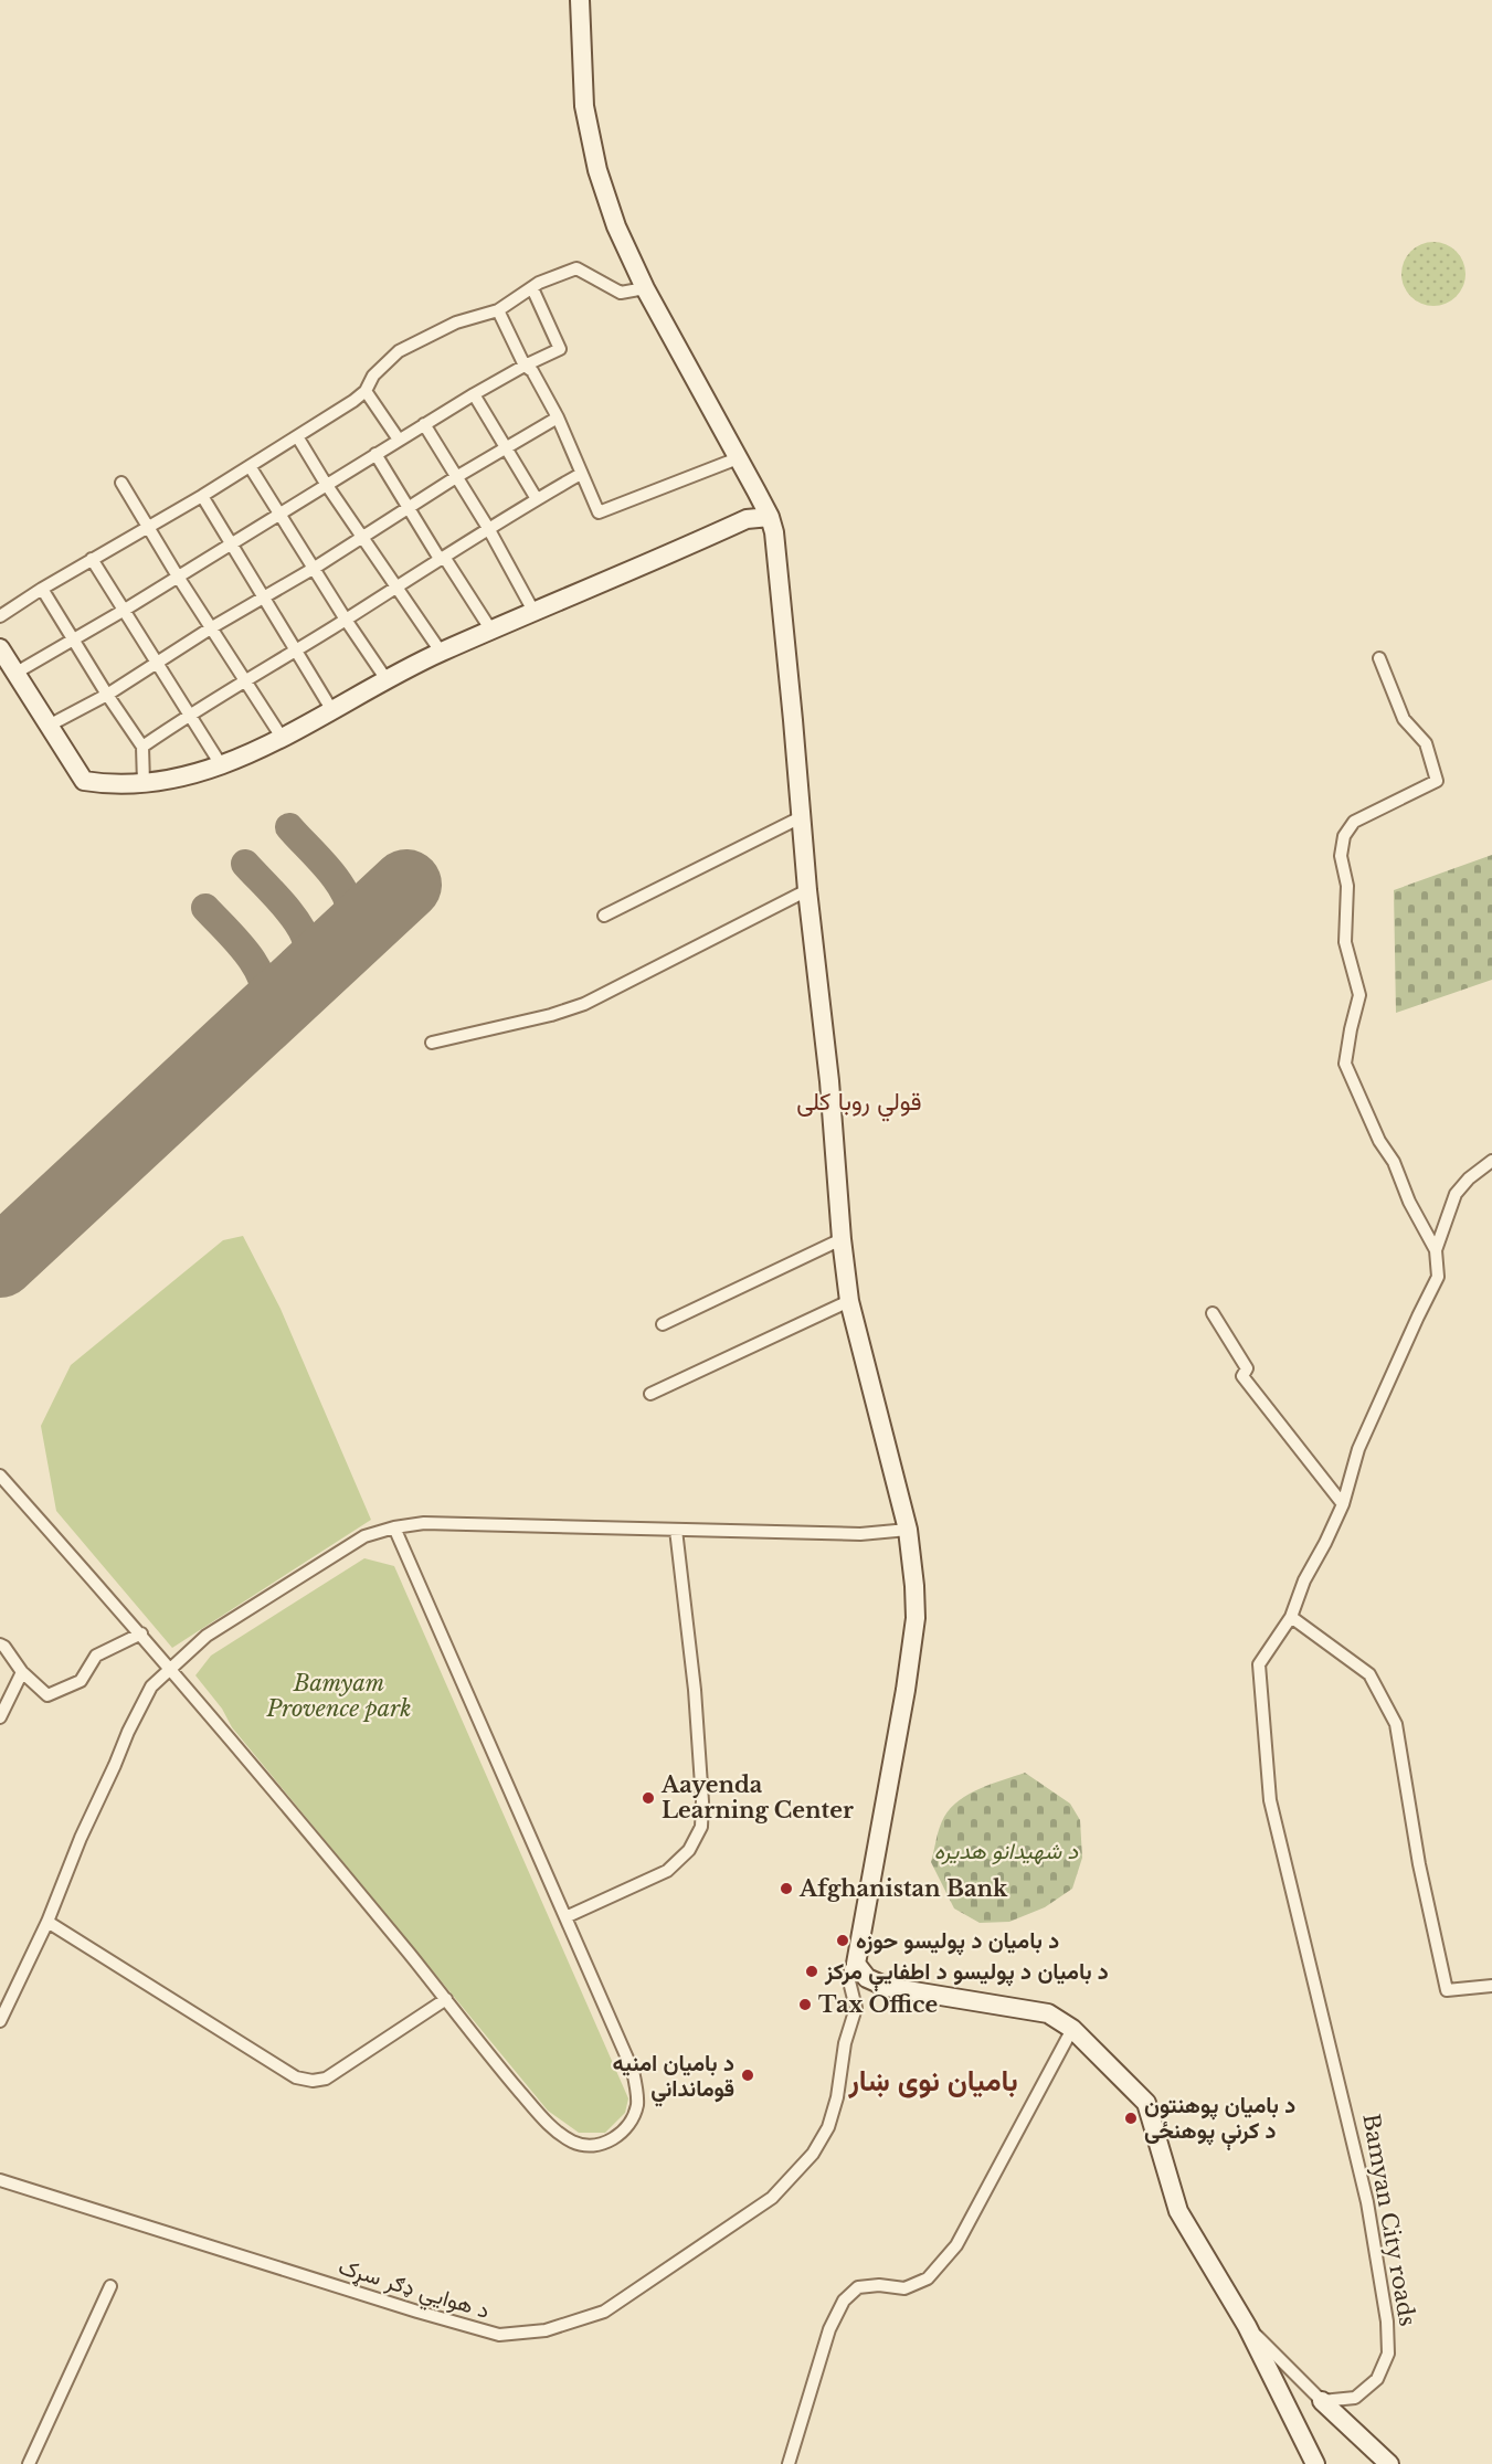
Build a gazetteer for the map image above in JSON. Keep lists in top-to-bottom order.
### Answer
{
  "streets": {
    "street": ["Bamyan City roads", "د هوايي ډګر سړک"]
  },
  "districts": ["قولي روبا کلی", "باميان نوی ښار"],
  "parks": ["Bamyam Provence park", "د شهیدانو هدیره"],
  "places": [
    "Aayenda Learning Center",
    "Afghanistan Bank",
    "د بامیان د پولیسو حوزه",
    "د بامیان د پولیسو د اطفايې مرکز",
    "Tax Office",
    "د بامیان امنیه قومانداني",
    "د بامیان پوهنتون د کرنې پوهنځی"
  ]
}
